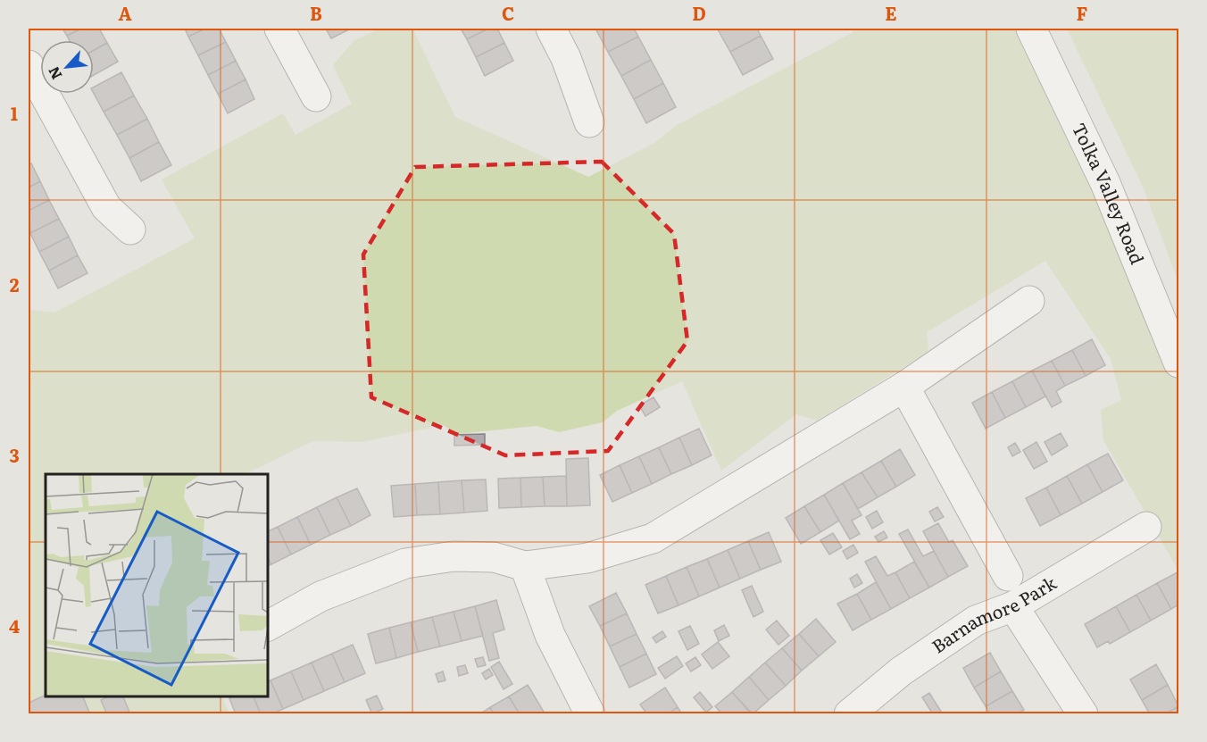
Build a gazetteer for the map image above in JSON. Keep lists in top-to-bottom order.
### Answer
{
  "streets": {
    "street": ["Tolka Valley Road", "Barnamore Park"]
  },
  "north": "bottom left",
  "grid": {
    "columns": [
      "A",
      "B",
      "C",
      "D",
      "E",
      "F"
    ],
    "rows": [
      "1",
      "2",
      "3",
      "4"
    ]
  }
}
